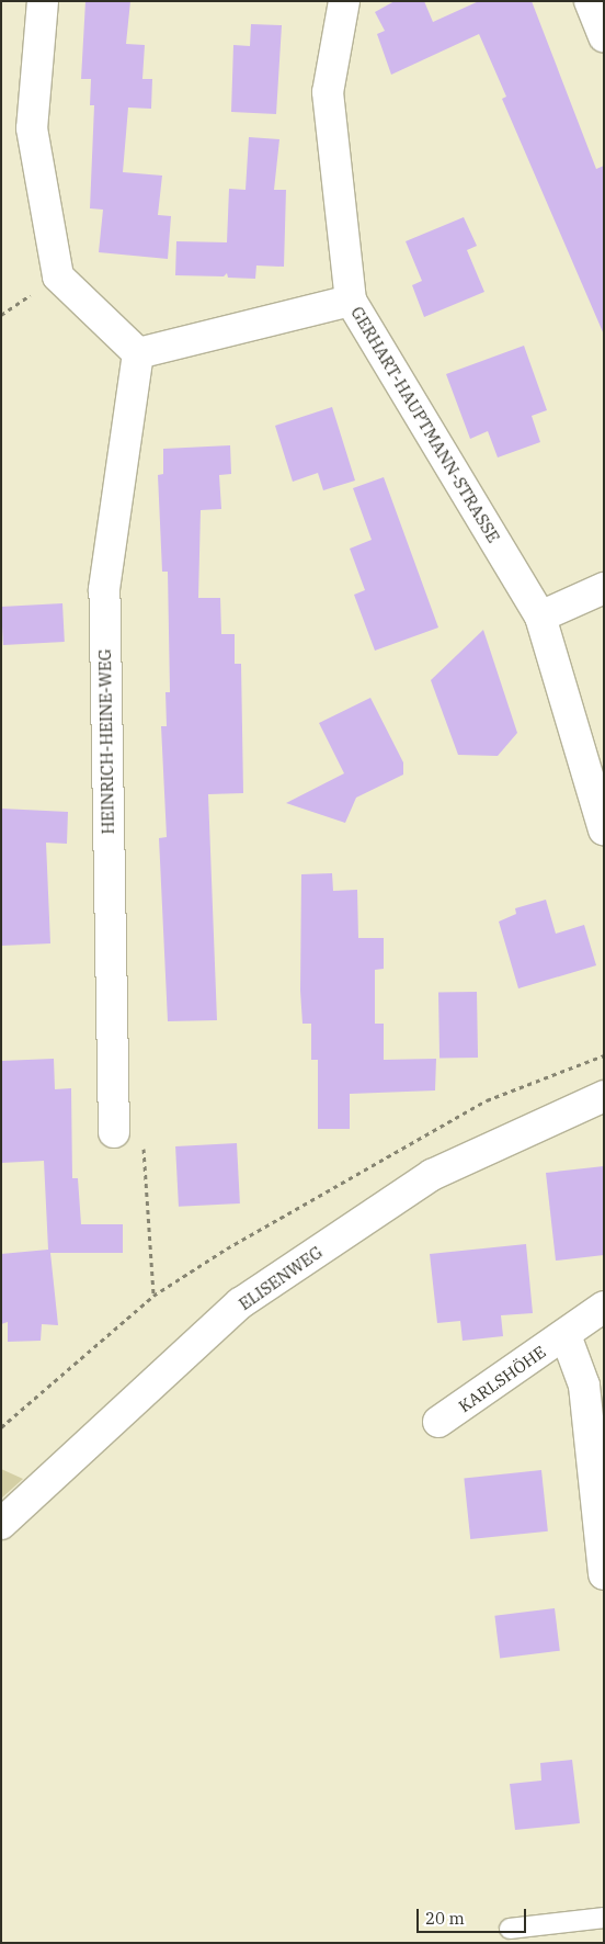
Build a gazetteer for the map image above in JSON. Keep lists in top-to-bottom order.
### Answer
{
  "streets": {
    "street": [
      "GERHART-HAUPTMANN-STRASSE",
      "HEINRICH-HEINE-WEG",
      "ELISENWEG",
      "KARLSHÖHE"
    ]
  },
  "scale_bar": "20 m"
}
